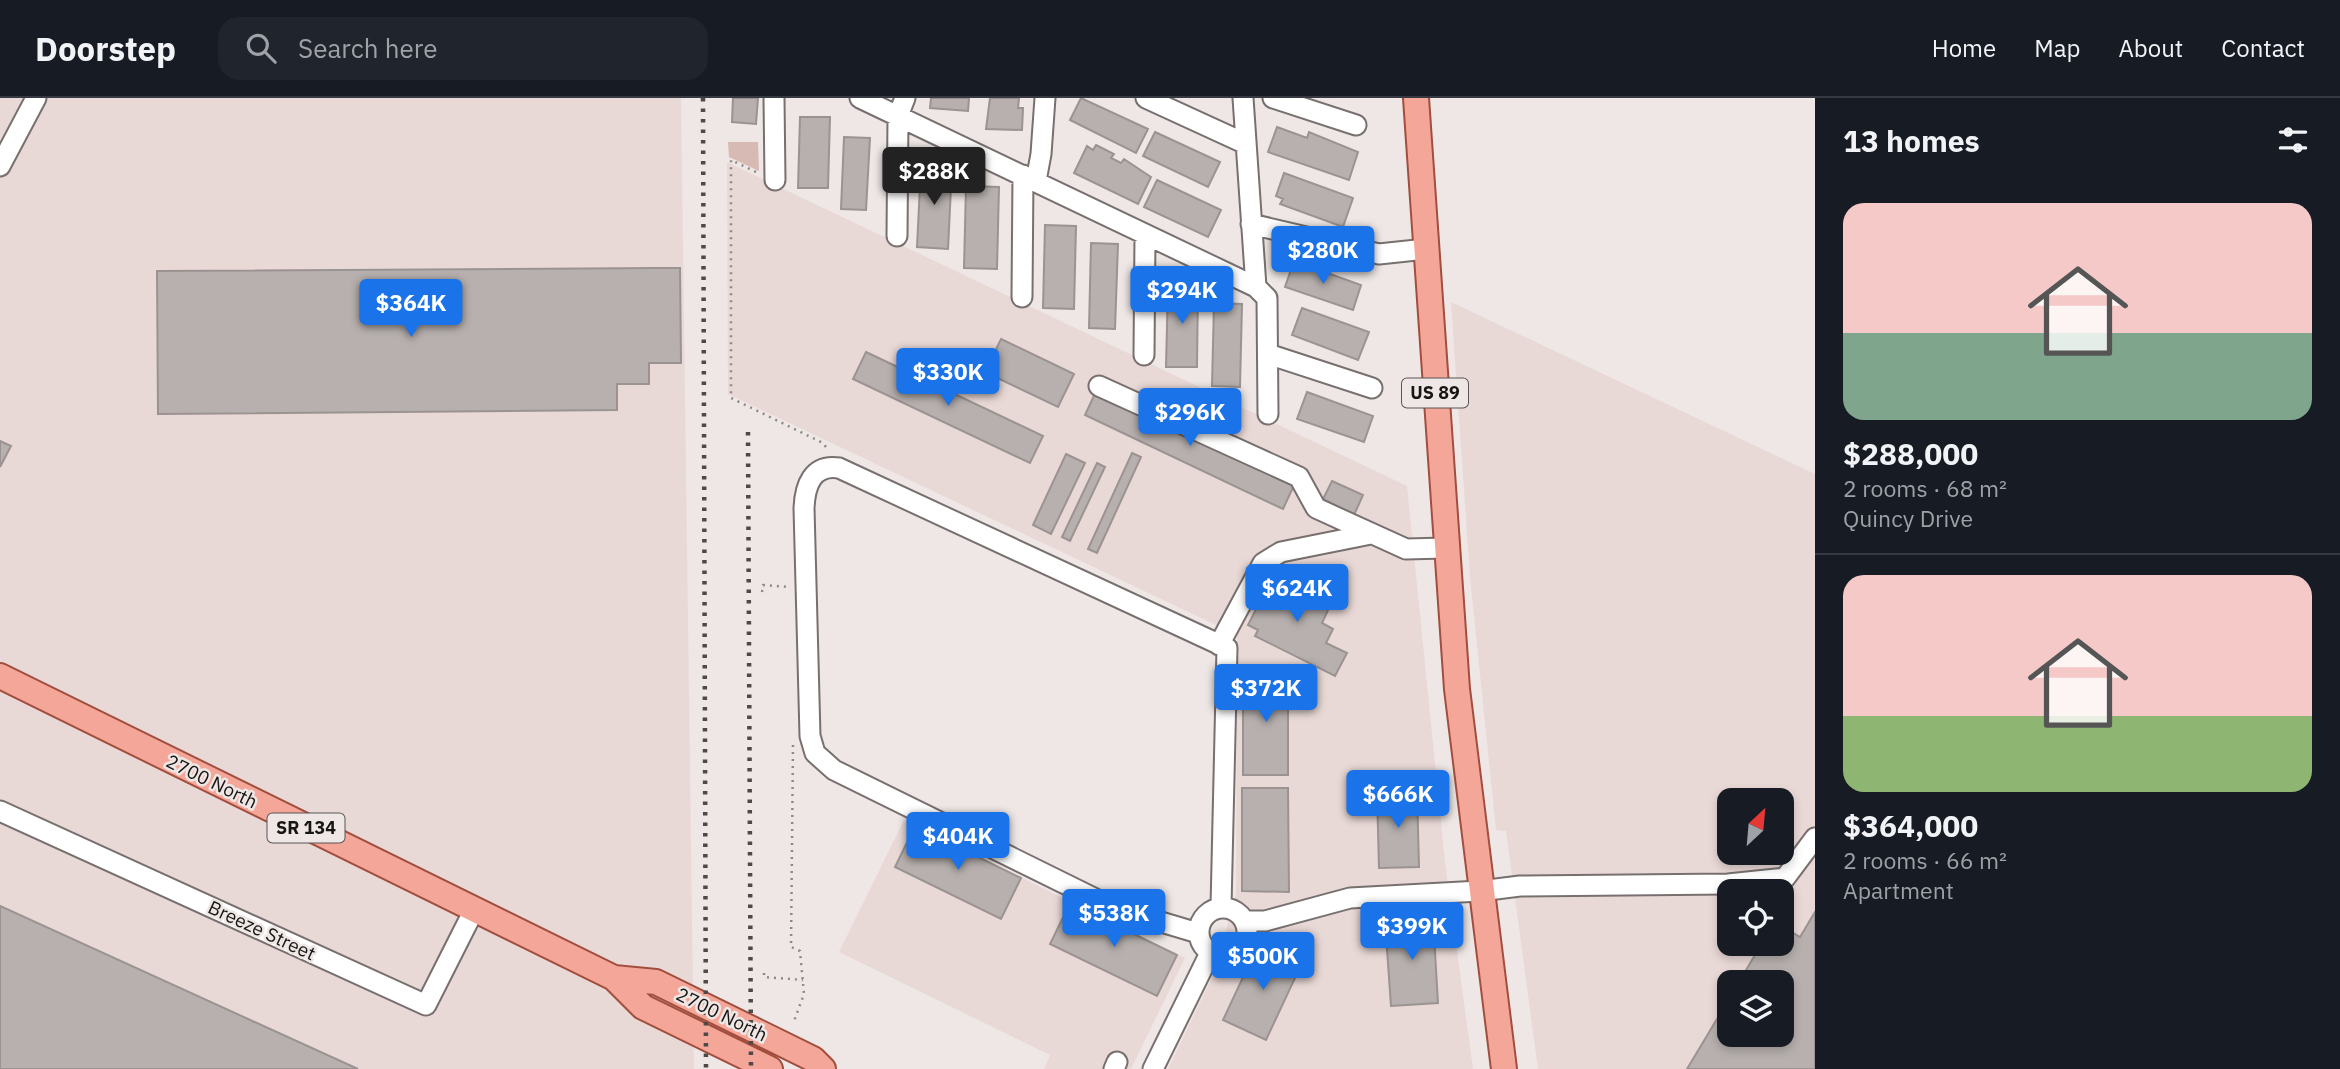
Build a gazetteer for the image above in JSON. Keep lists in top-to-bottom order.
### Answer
{
  "streets": {
    "main road": ["US 89", "2700 North", "SR 134"],
    "street": ["Breeze Street"]
  },
  "crossings": [
    ["2700 North", "Breeze Street"]
  ],
  "north": "top right",
  "page": {
    "header": "Doorstep",
    "search": "Search here",
    "nav": [
      "Home",
      "Map",
      "About",
      "Contact"
    ],
    "heading": "13 homes",
    "price": [
      "$288K",
      "$280K",
      "$294K",
      "$364K",
      "$330K",
      "$296K",
      "$624K",
      "$372K",
      "$666K",
      "$404K",
      "$538K",
      "$399K",
      "$500K"
    ],
    "list": [
      {
        "name": "$288,000",
        "note": "2 rooms · 68 m² · Quincy Drive"
      },
      {
        "name": "$364,000",
        "note": "2 rooms · 66 m² · Apartment"
      }
    ]
  }
}
